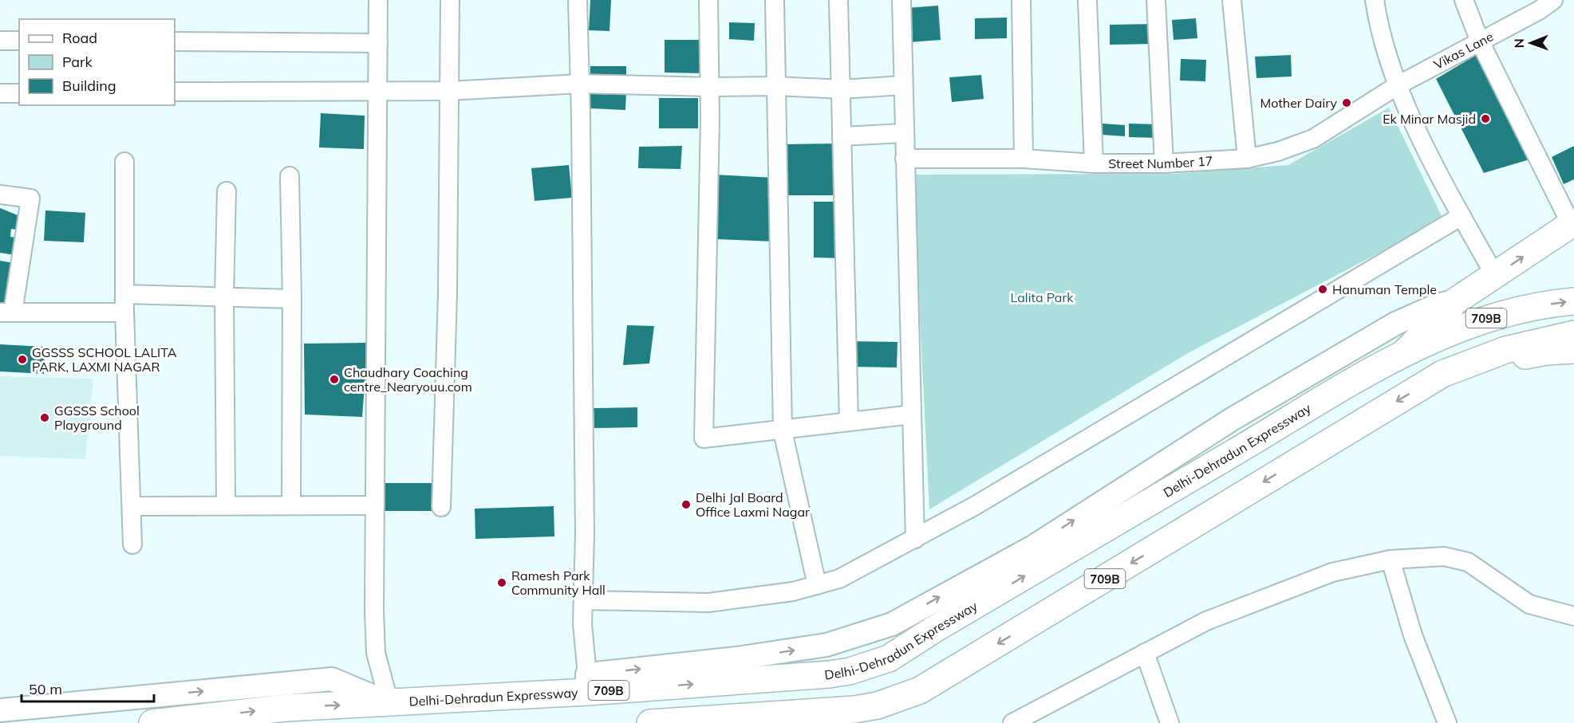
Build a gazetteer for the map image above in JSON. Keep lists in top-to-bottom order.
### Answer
{
  "streets": {
    "main road": ["709B", "Delhi-Dehradun Expressway"],
    "street": ["Vikas Lane", "Street Number 17"]
  },
  "crossings": [
    ["Vikas Lane", "Street Number 17"]
  ],
  "parks": ["Lalita Park"],
  "places": [
    "Mother Dairy",
    "Ek Minar Masjid",
    "Hanuman Temple",
    "GGSSS SCHOOL LALITA PARK, LAXMI NAGAR",
    "Chaudhary Coaching centre_Nearyouu.com",
    "GGSSS School Playground",
    "Delhi Jal Board Office Laxmi Nagar",
    "Ramesh Park Community Hall"
  ],
  "legend": ["Road", "Park", "Building"],
  "scale_bar": "50 m",
  "north": "left"
}
